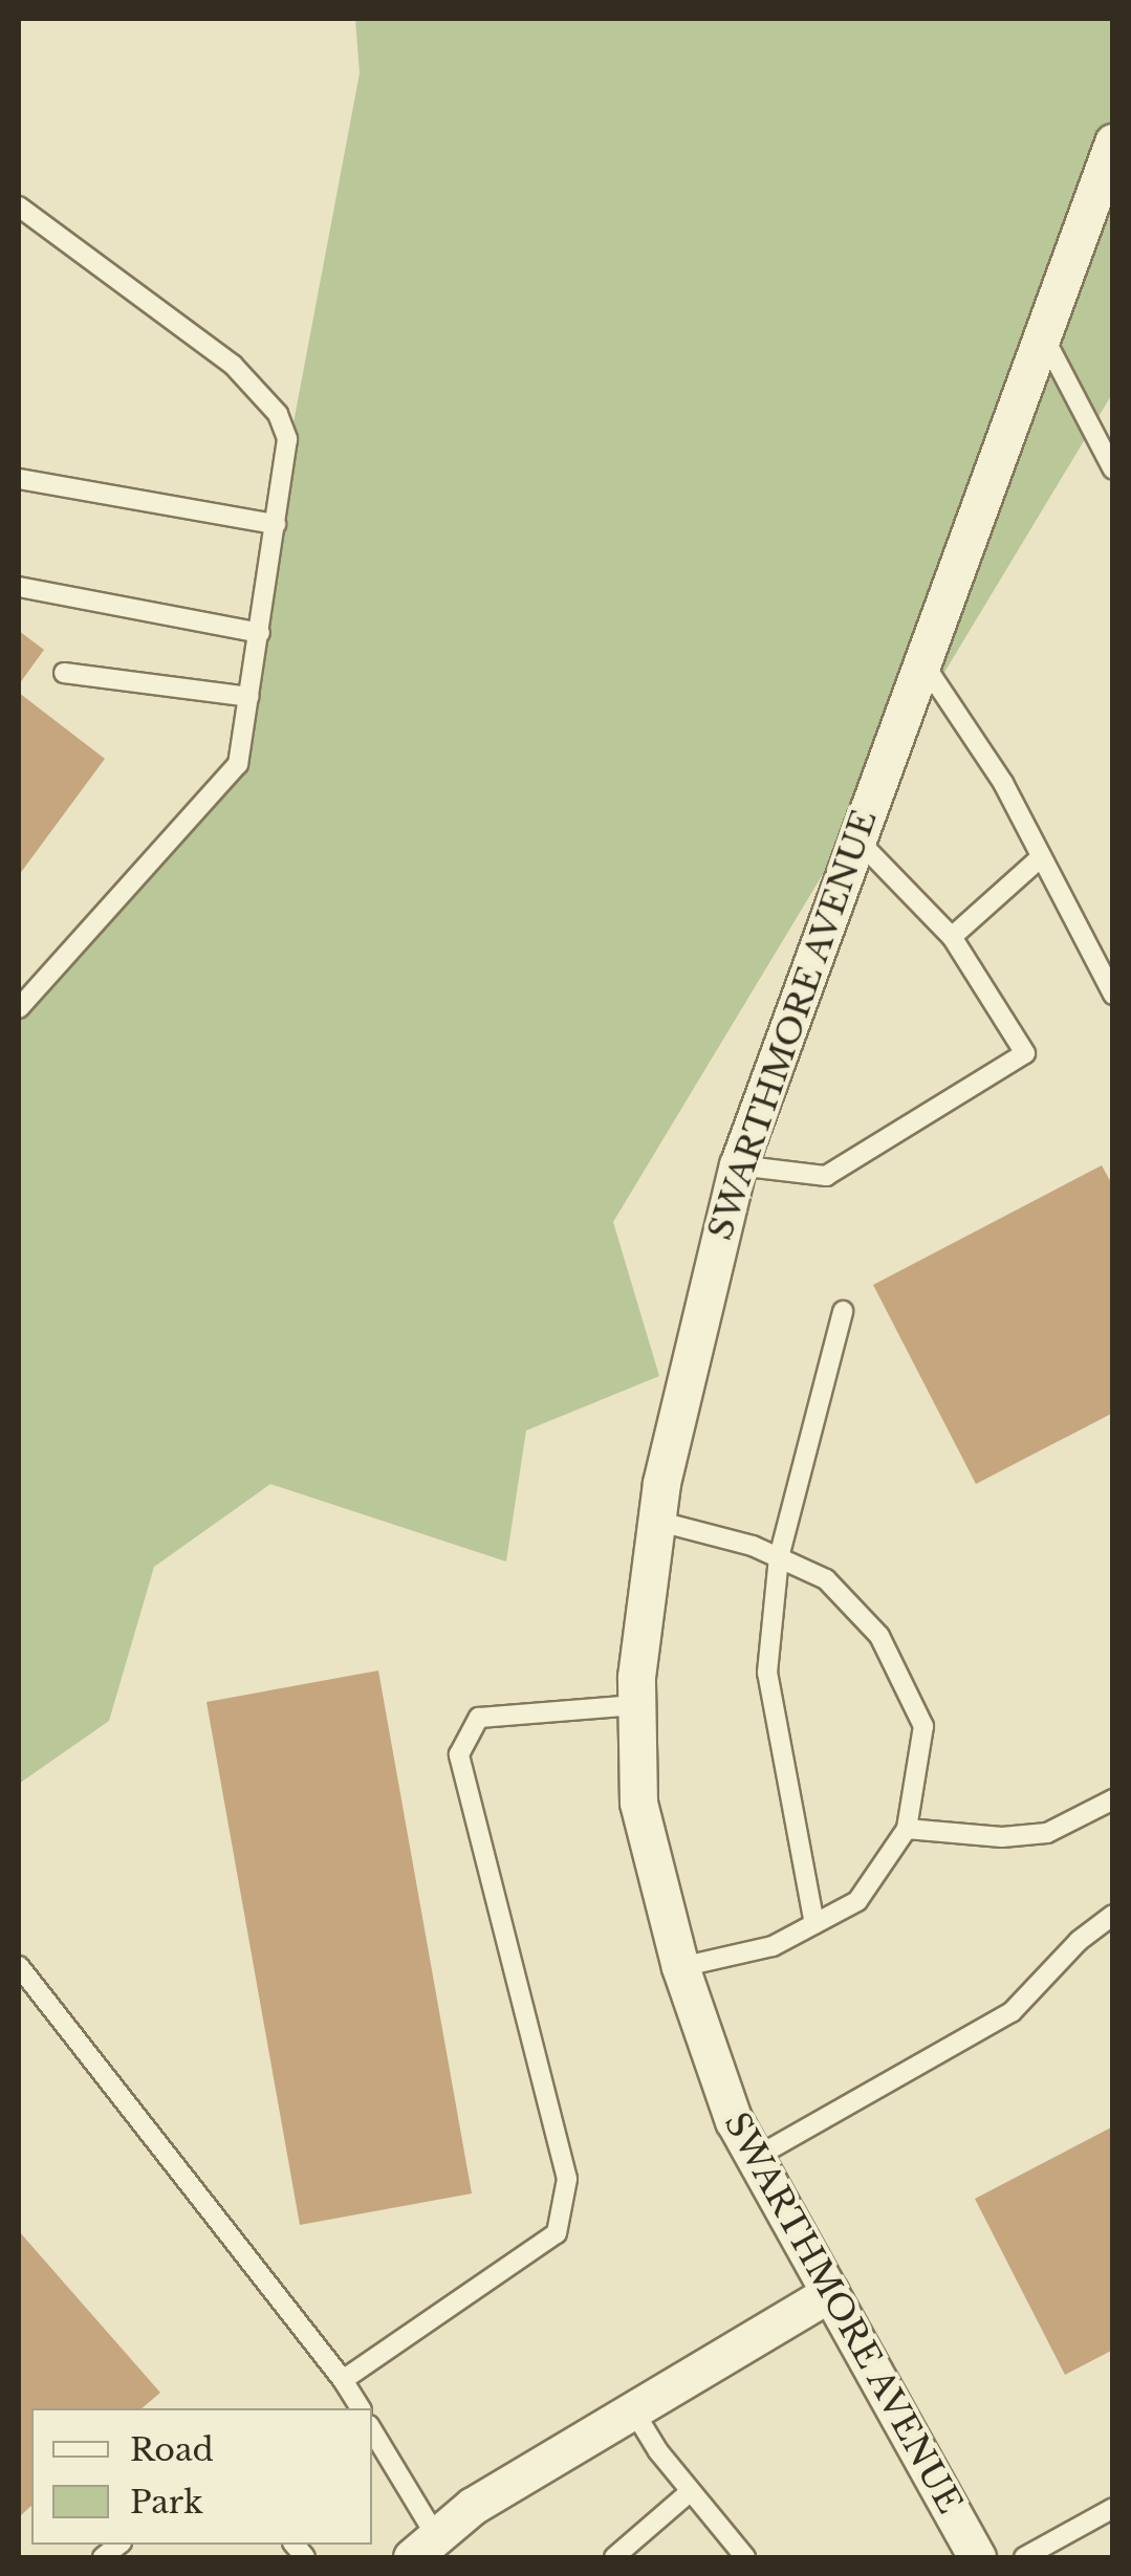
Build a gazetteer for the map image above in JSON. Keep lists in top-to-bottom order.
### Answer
{
  "streets": {
    "street": ["SWARTHMORE AVENUE"]
  },
  "legend": ["Road", "Park"]
}
